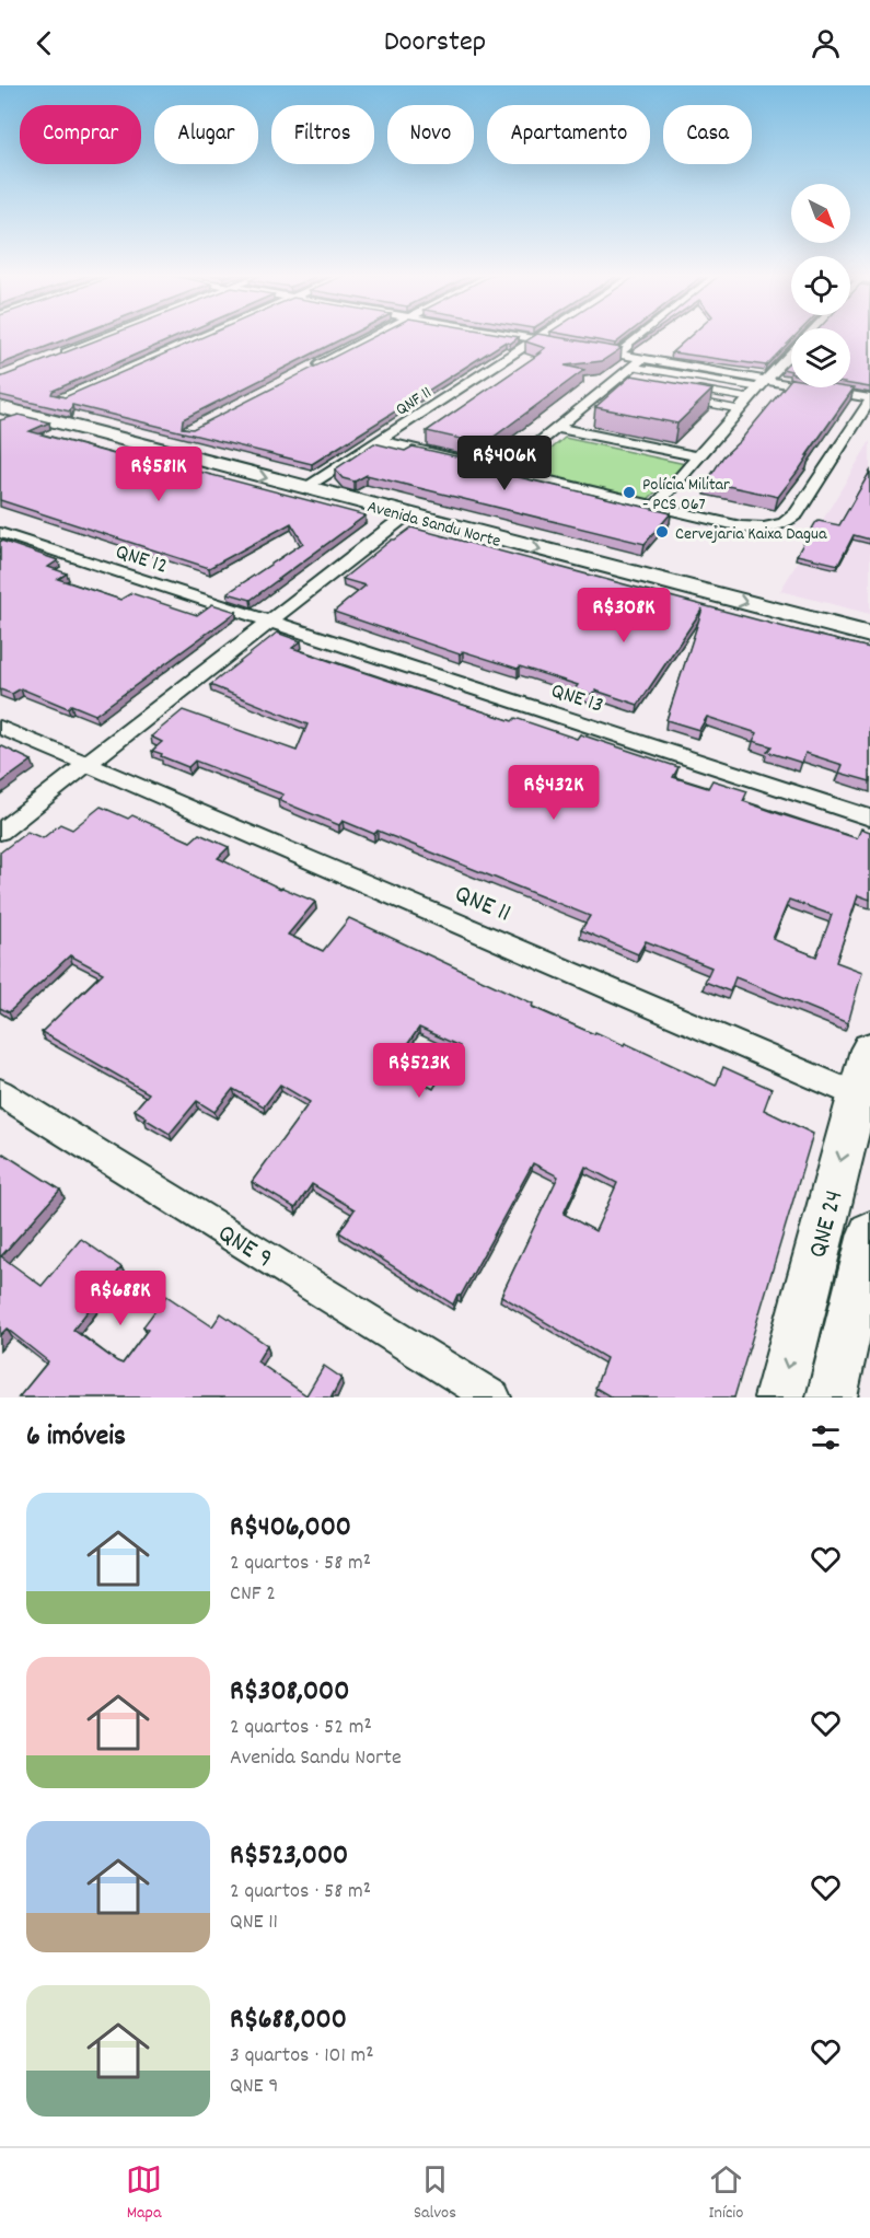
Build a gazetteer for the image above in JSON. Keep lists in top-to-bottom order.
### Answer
{
  "streets": {
    "main road": ["Avenida Sandu Norte", "QNE 24"],
    "street": [
      "QNF 11",
      "QNE 12",
      "QNE 13",
      "QNE 11",
      "QNE 9"
    ]
  },
  "crossings": [
    ["QNF 11", "Avenida Sandu Norte"],
    ["QNE 12", "QNE 13"],
    ["QNE 11", "QNE 24"]
  ],
  "one_way": ["Avenida Sandu Norte"],
  "places": ["Polícia Militar - PCS 067", "Cervejaria Kaixa Dagua"],
  "north": "bottom right",
  "page": {
    "header": "Doorstep",
    "chip": [
      "Comprar",
      "Alugar",
      "Filtros",
      "Novo",
      "Apartamento",
      "Casa"
    ],
    "price": [
      "R$406K",
      "R$581K",
      "R$308K",
      "R$432K",
      "R$523K",
      "R$688K"
    ],
    "heading": "6 imóveis",
    "list": [
      {
        "name": "R$406,000",
        "note": "2 quartos · 58 m² · CNF 2"
      },
      {
        "name": "R$308,000",
        "note": "2 quartos · 52 m² · Avenida Sandu Norte"
      },
      {
        "name": "R$523,000",
        "note": "2 quartos · 58 m² · QNE 11"
      },
      {
        "name": "R$688,000",
        "note": "3 quartos · 101 m² · QNE 9"
      }
    ],
    "tabs": ["Mapa", "Salvos", "Início"]
  }
}
